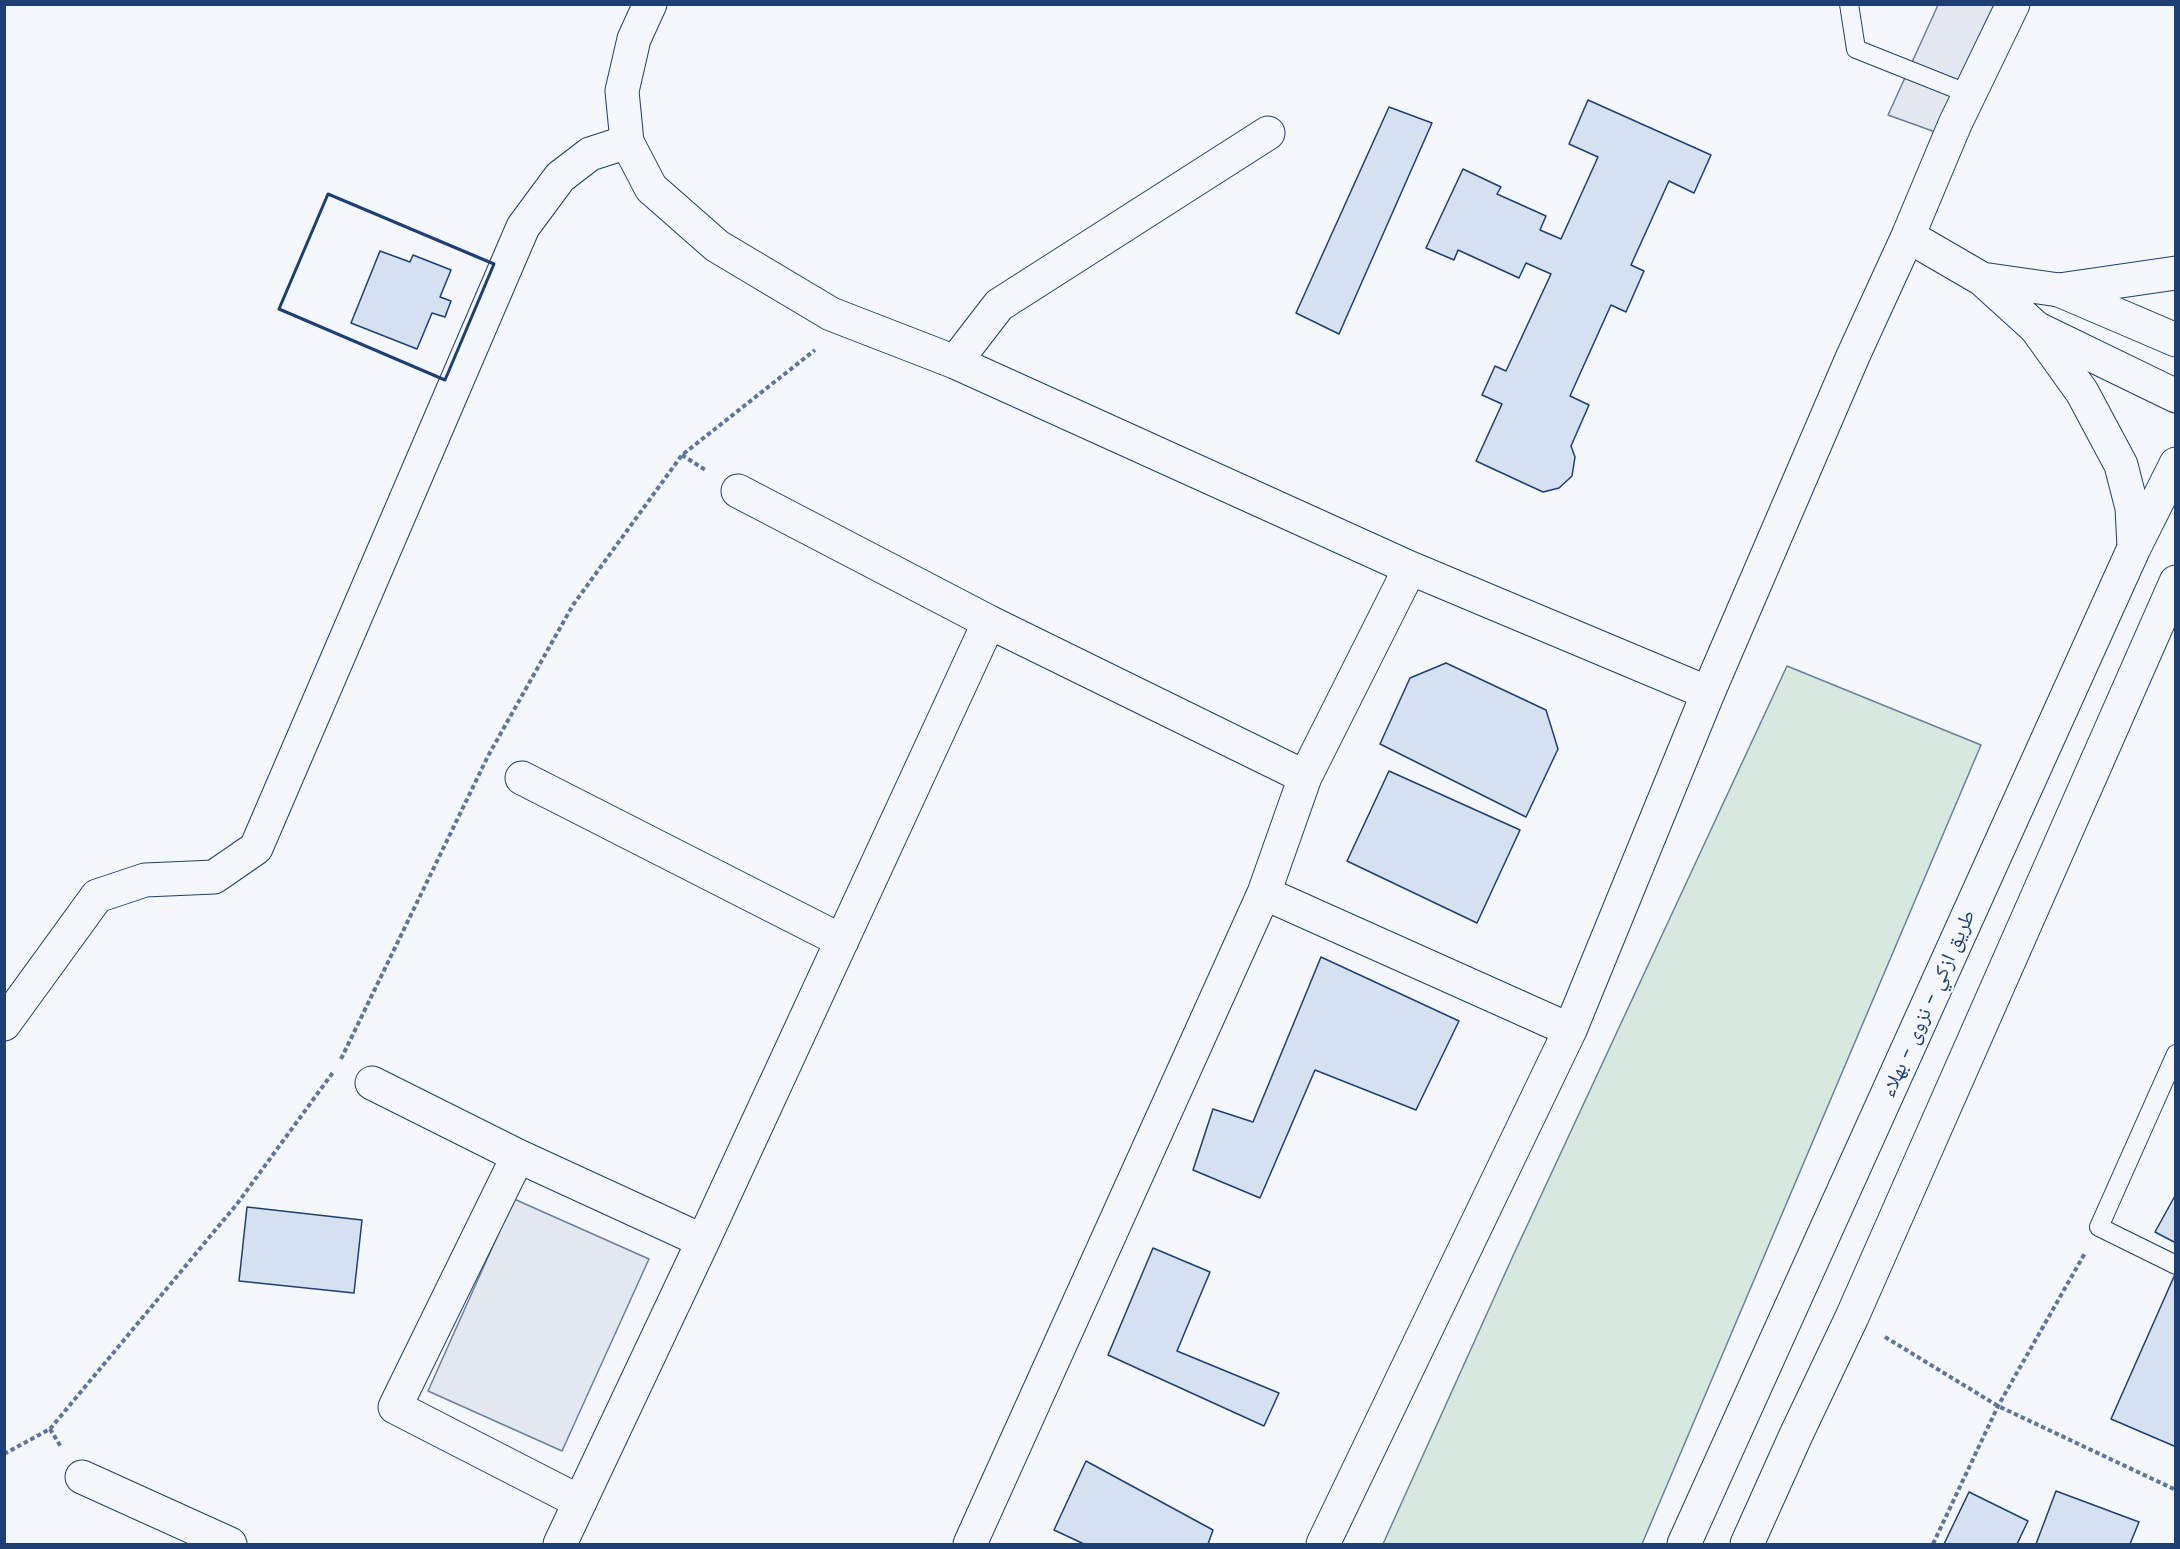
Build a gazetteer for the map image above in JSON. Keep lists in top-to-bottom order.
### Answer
{
  "streets": {
    "street": ["طريق ازكي - نزوى - بهلاء"]
  }
}
